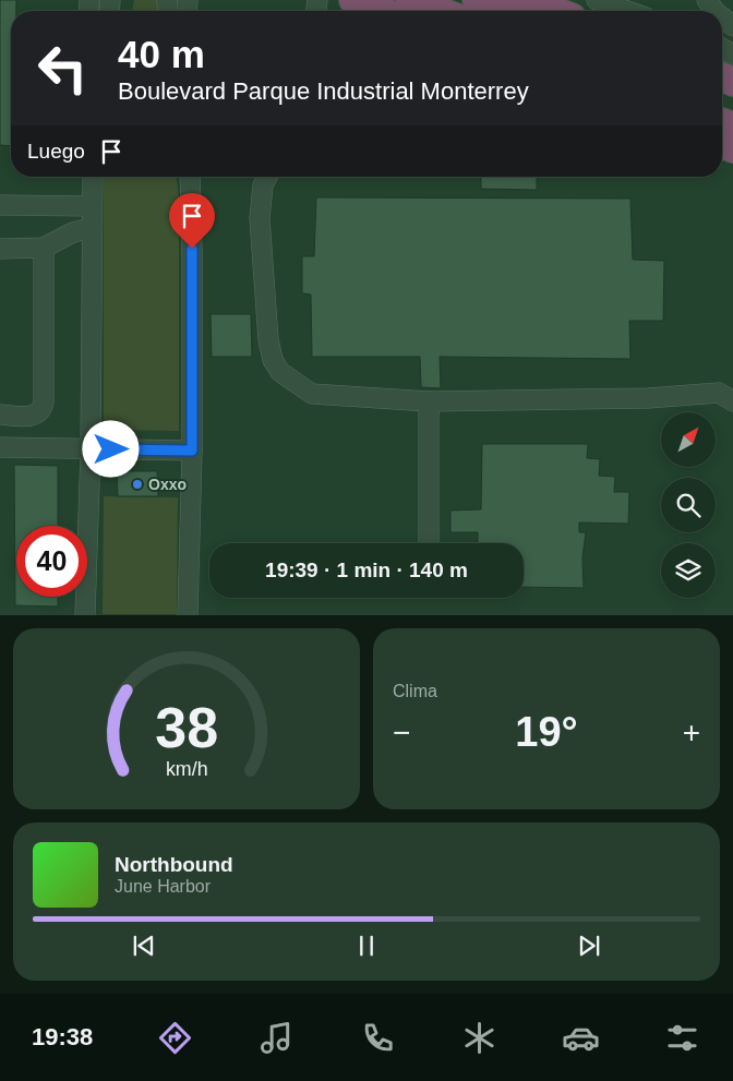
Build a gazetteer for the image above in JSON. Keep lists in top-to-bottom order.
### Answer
{
  "places": ["Oxxo"],
  "north": "top right",
  "page": {
    "turn": ["40 m", "Boulevard Parque Industrial Monterrey"],
    "then": "Luego",
    "limit": "40",
    "trip": "19:39 · 1 min · 140 m",
    "tile": "Clima",
    "heat": ["−", "19°", "+"],
    "song": ["Northbound", "June Harbor"],
    "tabs": "19:38",
    "gauge": ["38", "km/h"]
  }
}
